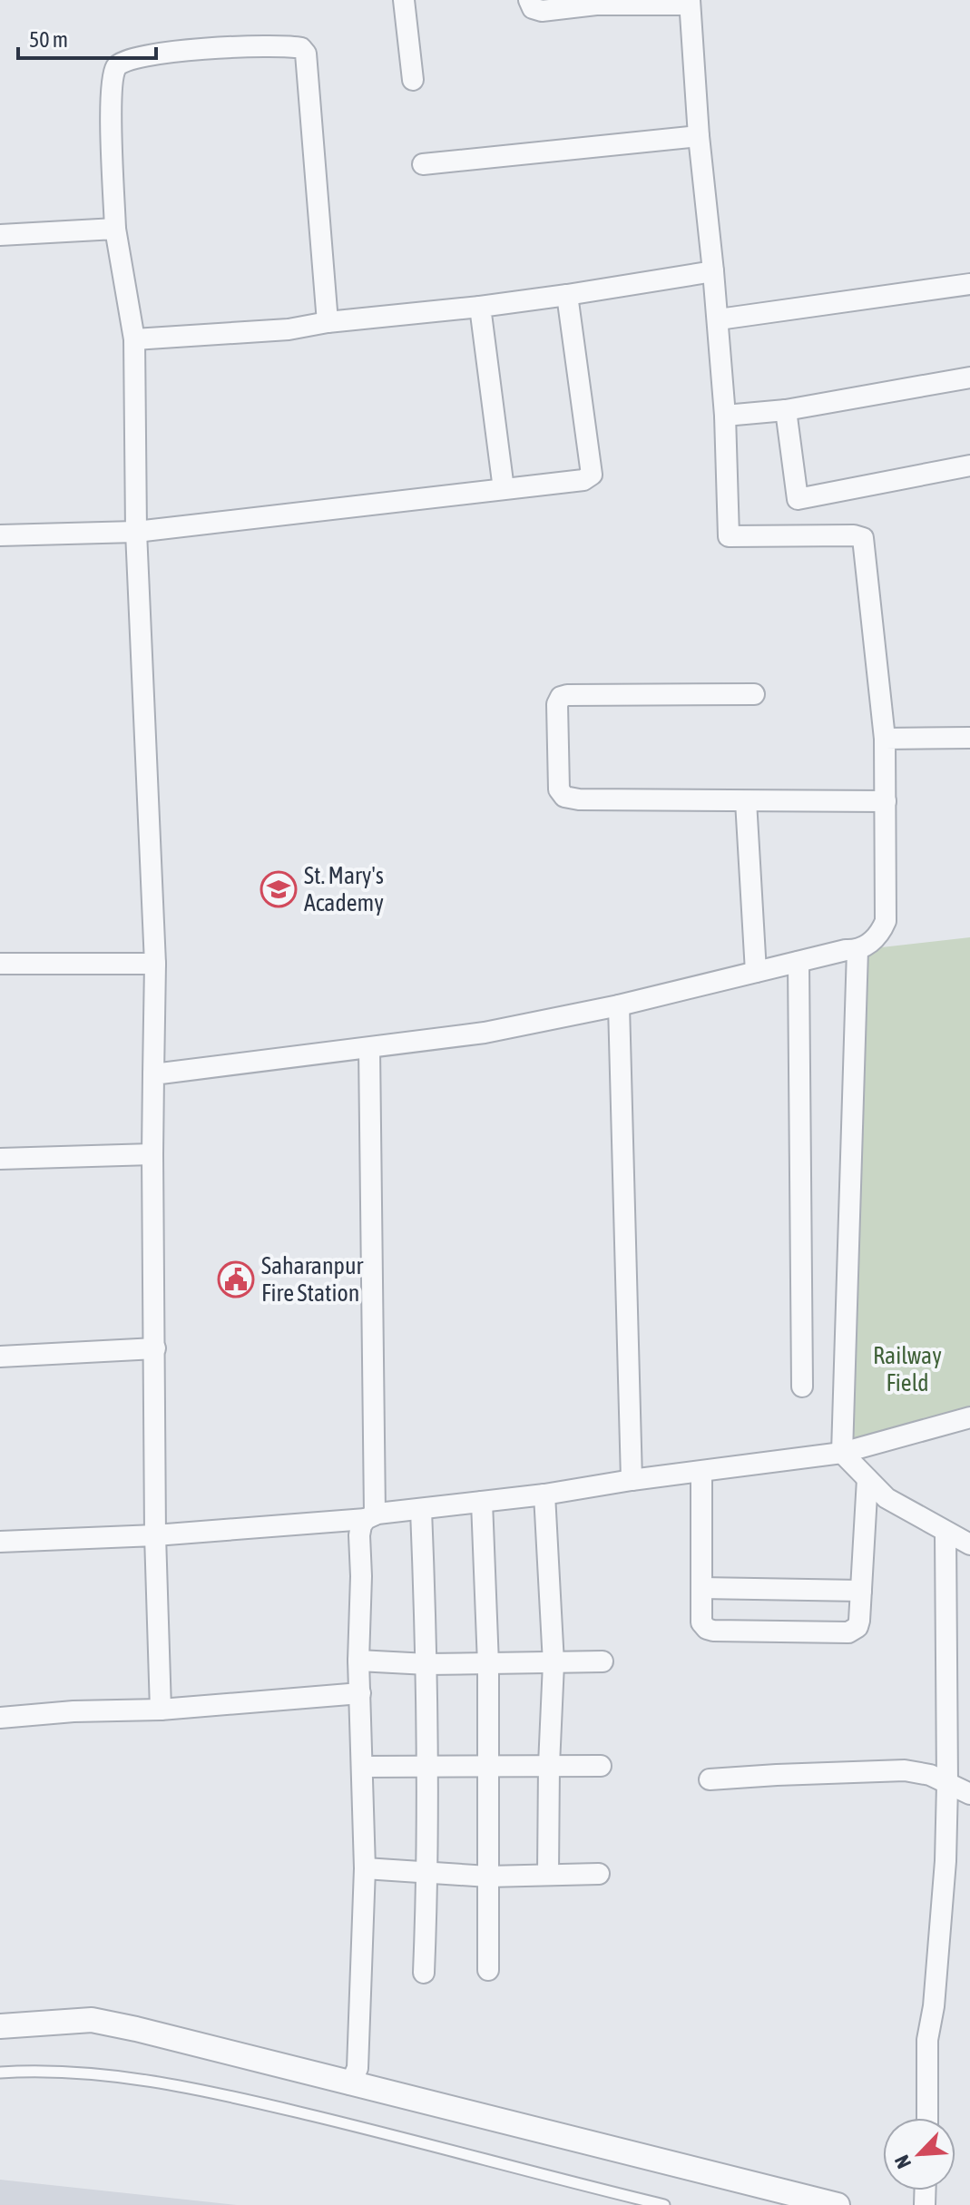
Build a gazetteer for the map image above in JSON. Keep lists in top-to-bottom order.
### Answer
{
  "parks": ["Railway Field"],
  "places": {
    "school or university": ["St. Mary's Academy"],
    "public building": ["Saharanpur Fire Station"]
  },
  "scale_bar": "50 m",
  "north": "bottom left"
}
